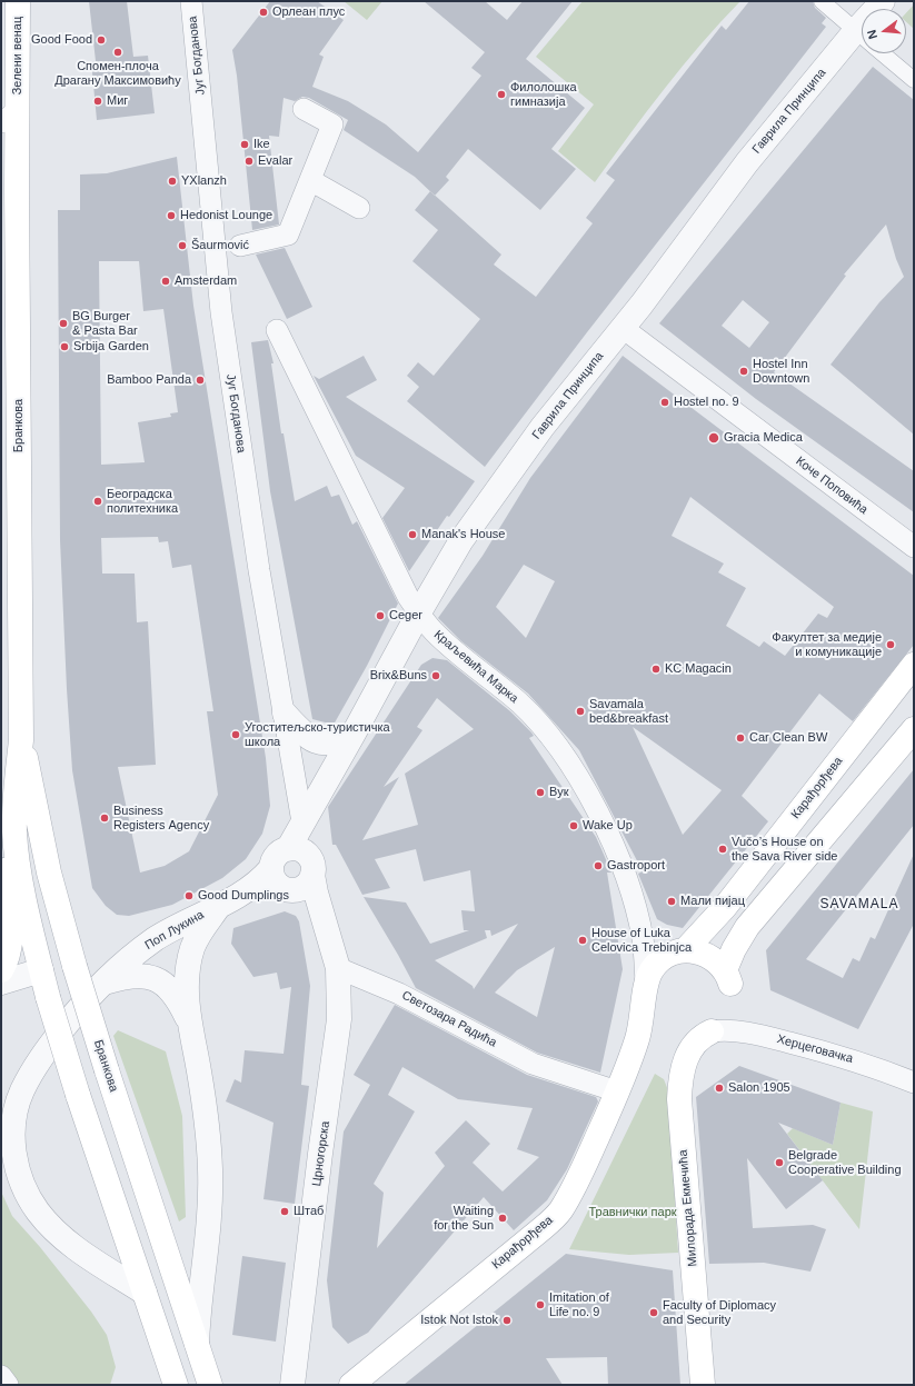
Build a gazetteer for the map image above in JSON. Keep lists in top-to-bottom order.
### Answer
{
  "streets": {
    "main road": [
      "Зелени венац",
      "Бранкова",
      "Карађорђева",
      "Милорада Екмечића"
    ],
    "street": [
      "Југ Богданова",
      "Гаврила Принципа",
      "Коче Поповића",
      "Краљевића Марка",
      "Поп Лукина",
      "Светозара Радића",
      "Херцеговачка",
      "Црногорска"
    ]
  },
  "crossings": [
    ["Зелени венац", "Бранкова"],
    ["Југ Богданова", "Гаврила Принципа"],
    ["Гаврила Принципа", "Коче Поповића"],
    ["Гаврила Принципа", "Краљевића Марка"],
    ["Бранкова", "Поп Лукина"],
    ["Краљевића Марка", "Карађорђева"],
    ["Карађорђева", "Светозара Радића"],
    ["Светозара Радића", "Црногорска"],
    ["Херцеговачка", "Милорада Екмечића"]
  ],
  "districts": ["SAVAMALA"],
  "parks": ["Травнички парк"],
  "places": [
    "Орлеан плус",
    "Good Food",
    "Спомен-плоча Драгану Максимовићу",
    "Филолошка гимназија",
    "Миг",
    "Ike",
    "Evalar",
    "YXlanzh",
    "Hedonist Lounge",
    "Šaurmović",
    "Amsterdam",
    "BG Burger & Pasta Bar",
    "Srbija Garden",
    "Hostel Inn Downtown",
    "Bamboo Panda",
    "Hostel no. 9",
    "Gracia Medica",
    "Београдска политехника",
    "Manak's House",
    "Ceger",
    "Факултет за медије и комуникације",
    "KC Magacin",
    "Brix&Buns",
    "Savamala bed&breakfast",
    "Угоститељско-туристичка школа",
    "Car Clean BW",
    "Вук",
    "Business Registers Agency",
    "Wake Up",
    "Vučo’s House on the Sava River side",
    "Gastroport",
    "Good Dumplings",
    "Мали пијац",
    "House of Luka Celovica Trebinjca",
    "Salon 1905",
    "Belgrade Cooperative Building",
    "Штаб",
    "Waiting for the Sun",
    "Imitation of Life no. 9",
    "Faculty of Diplomacy and Security",
    "Istok Not Istok"
  ],
  "north": "left"
}
